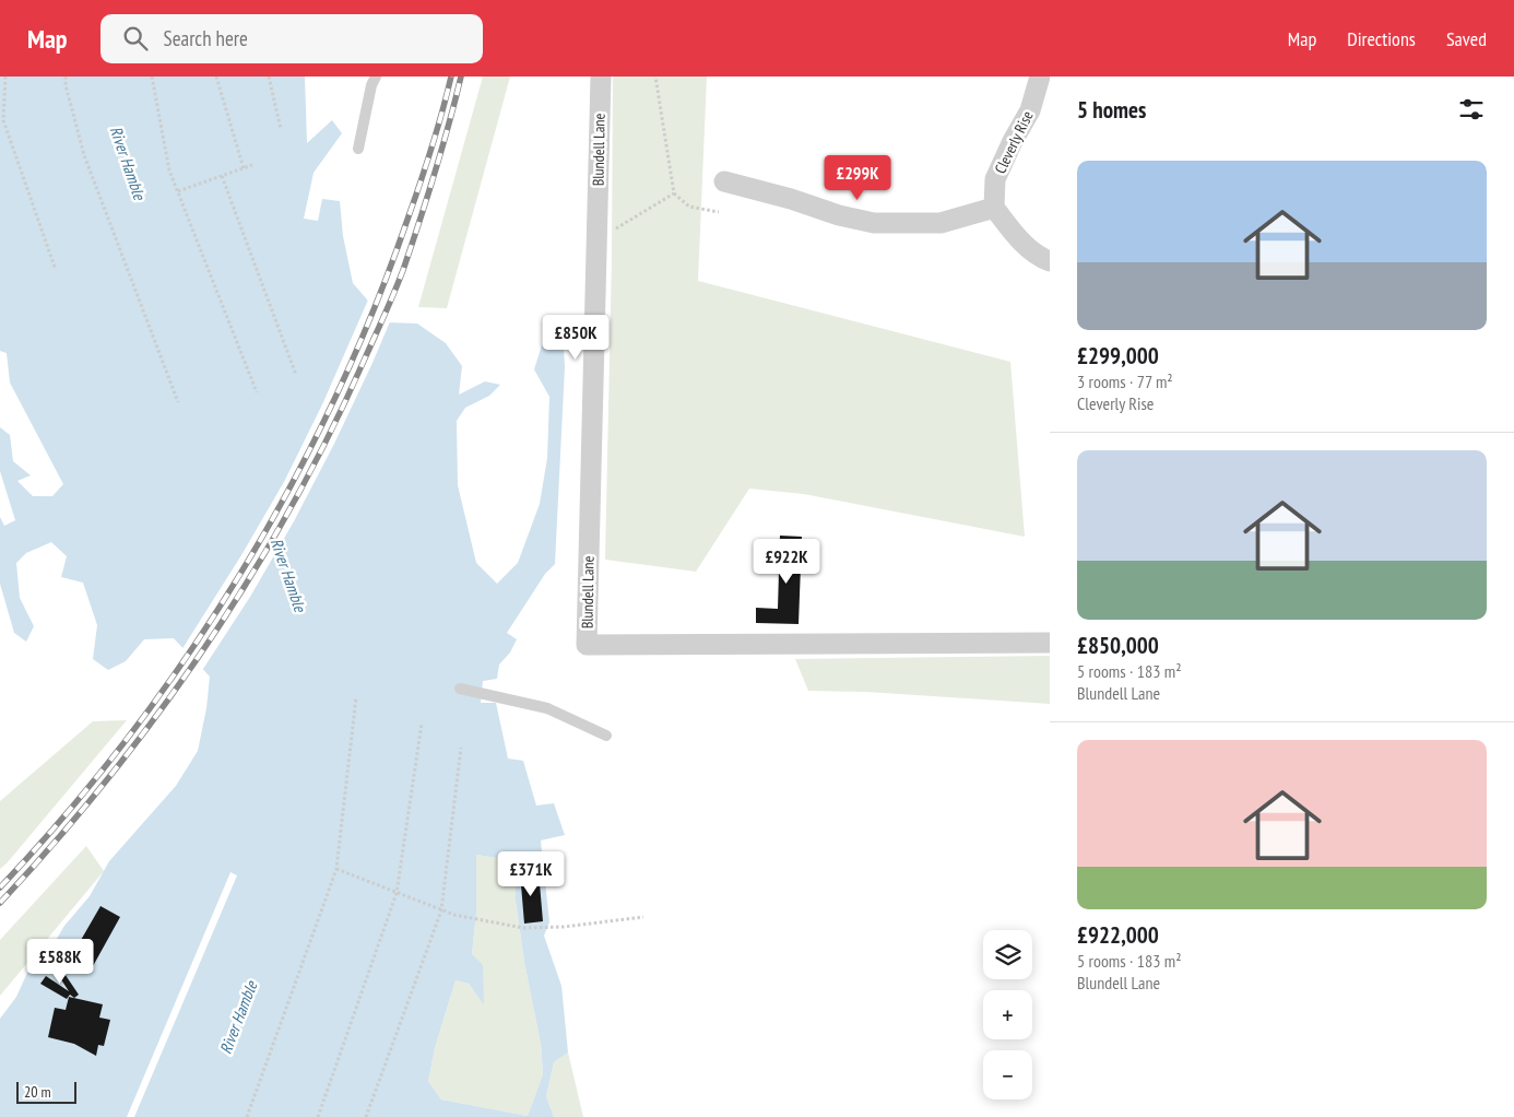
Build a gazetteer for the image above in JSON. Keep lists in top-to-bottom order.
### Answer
{
  "streets": {
    "street": ["Cleverly Rise", "Blundell Lane"]
  },
  "water": ["River Hamble"],
  "scale_bar": "20 m",
  "page": {
    "header": "Map",
    "search": "Search here",
    "nav": ["Map", "Directions", "Saved"],
    "heading": "5 homes",
    "list": [
      {
        "name": "£299,000",
        "note": "3 rooms · 77 m² · Cleverly Rise"
      },
      {
        "name": "£850,000",
        "note": "5 rooms · 183 m² · Blundell Lane"
      },
      {
        "name": "£922,000",
        "note": "5 rooms · 183 m² · Blundell Lane"
      }
    ],
    "price": [
      "£299K",
      "£850K",
      "£922K",
      "£371K",
      "£588K"
    ],
    "map_buttons": ["+", "−"],
    "scale": "20 m"
  }
}
